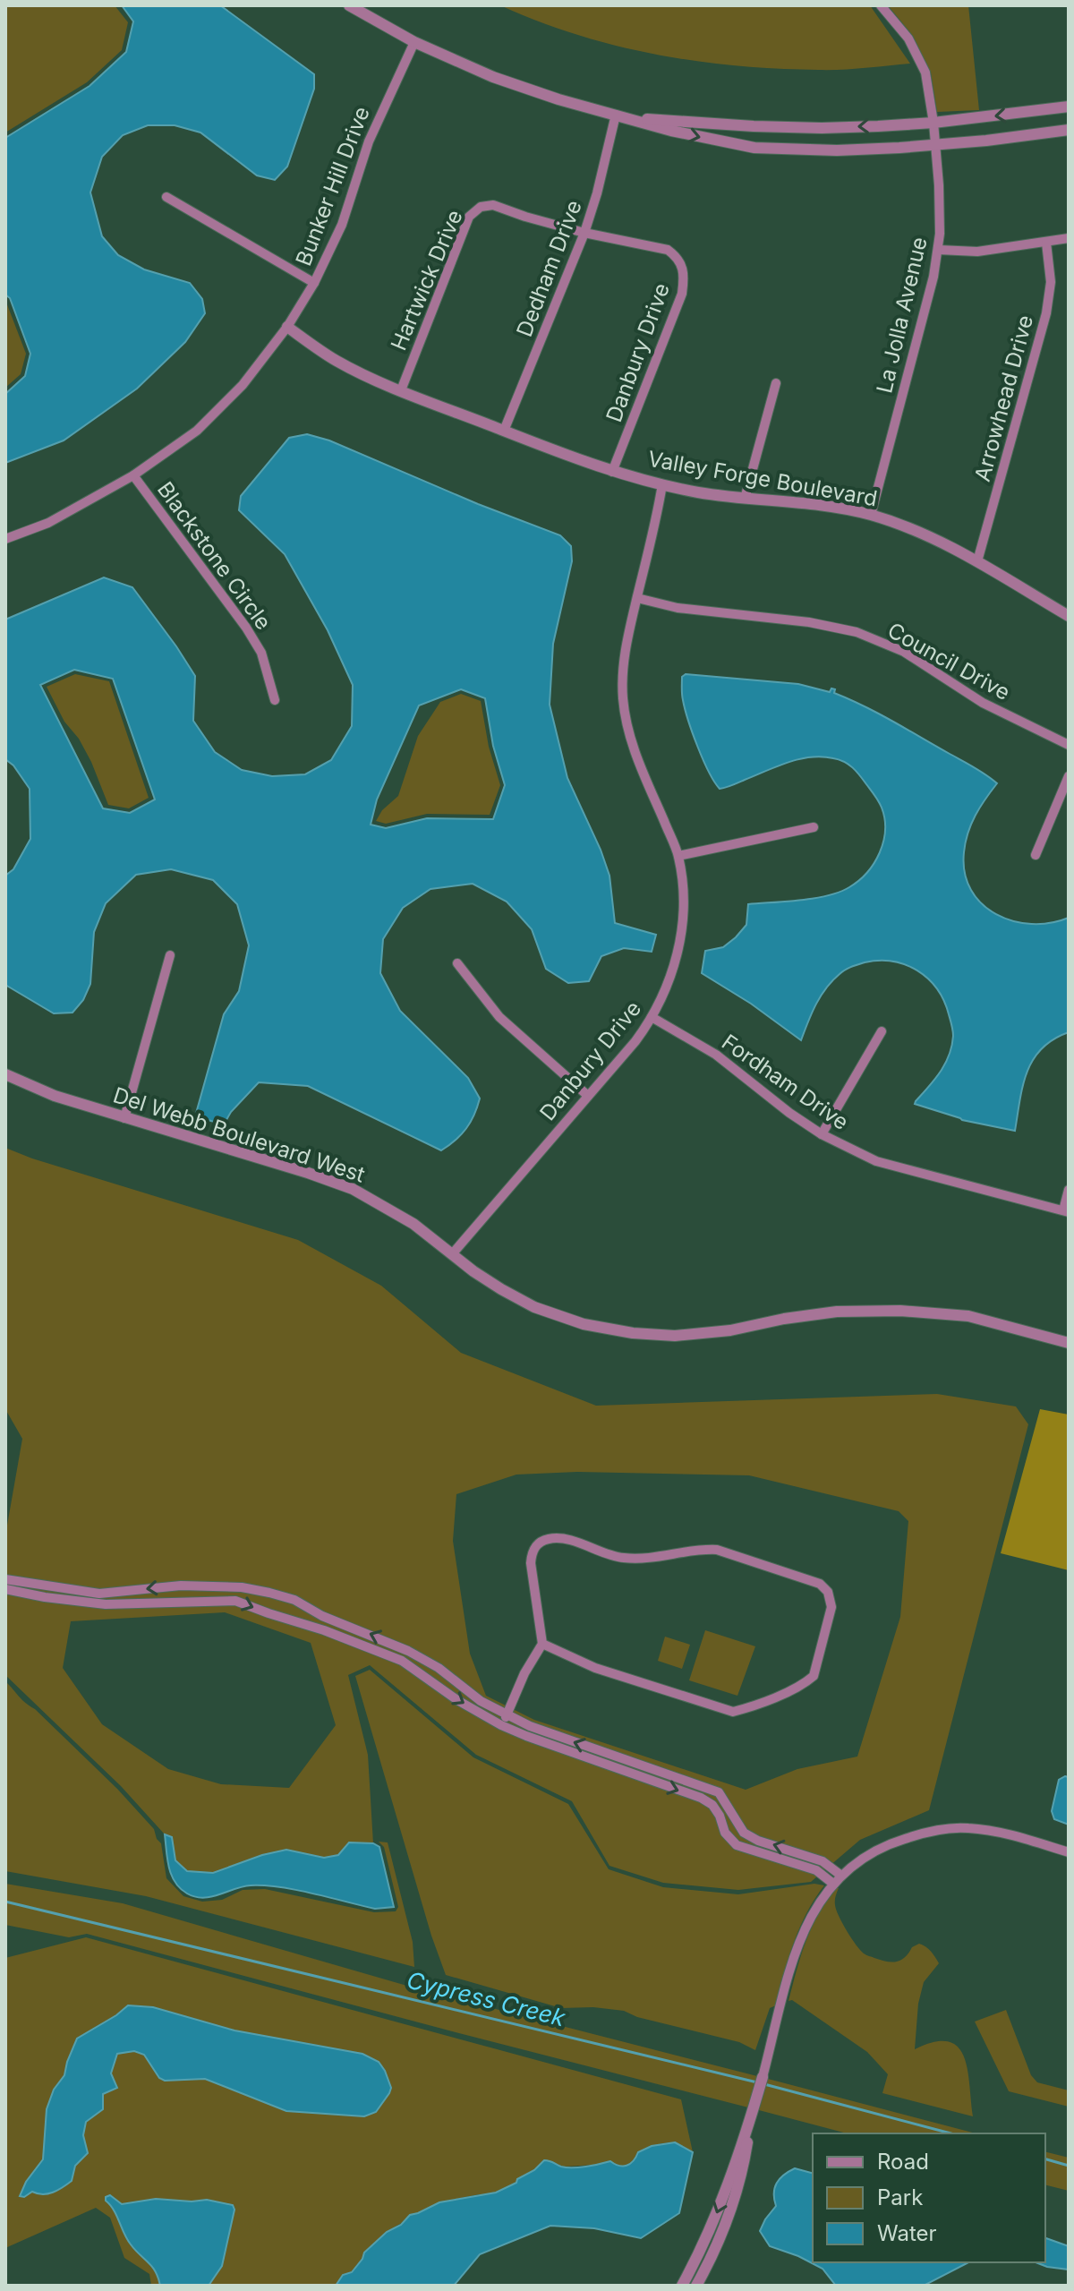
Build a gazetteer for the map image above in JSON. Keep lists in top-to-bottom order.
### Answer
{
  "streets": {
    "street": [
      "Bunker Hill Drive",
      "Dedham Drive",
      "Hartwick Drive",
      "La Jolla Avenue",
      "Danbury Drive",
      "Arrowhead Drive",
      "Valley Forge Boulevard",
      "Blackstone Circle",
      "Council Drive",
      "Fordham Drive",
      "Del Webb Boulevard West"
    ]
  },
  "crossings": [
    ["Bunker Hill Drive", "Valley Forge Boulevard"],
    ["Bunker Hill Drive", "Blackstone Circle"],
    ["Dedham Drive", "Hartwick Drive"],
    ["Dedham Drive", "Valley Forge Boulevard"],
    ["Hartwick Drive", "Danbury Drive"],
    ["Hartwick Drive", "Valley Forge Boulevard"],
    ["La Jolla Avenue", "Valley Forge Boulevard"],
    ["Danbury Drive", "Valley Forge Boulevard"],
    ["Danbury Drive", "Council Drive"],
    ["Danbury Drive", "Fordham Drive"],
    ["Danbury Drive", "Del Webb Boulevard West"],
    ["Arrowhead Drive", "Valley Forge Boulevard"]
  ],
  "water": ["Cypress Creek"],
  "legend": ["Road", "Park", "Water"]
}
